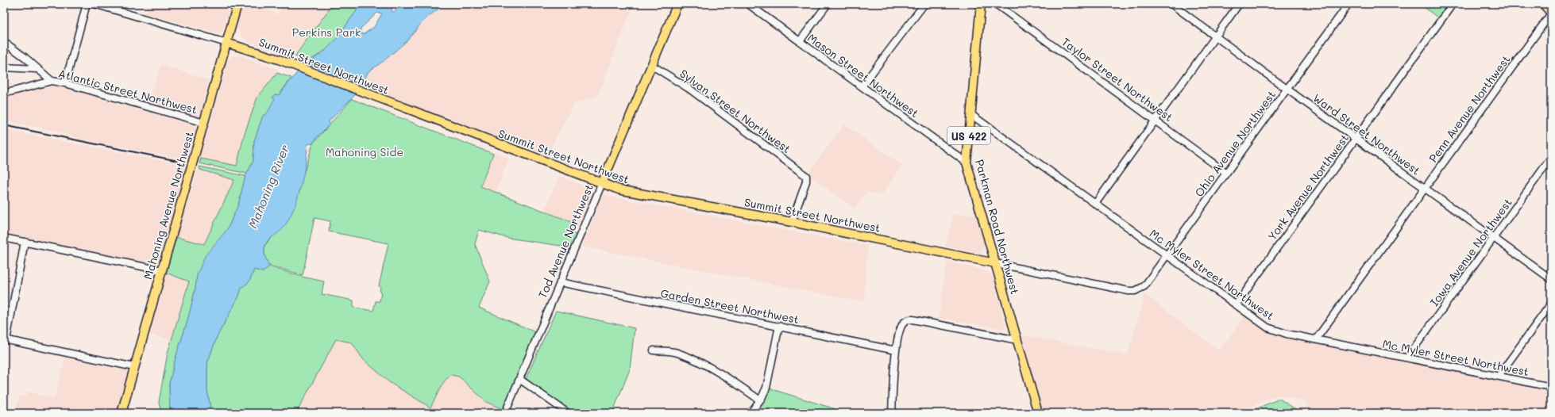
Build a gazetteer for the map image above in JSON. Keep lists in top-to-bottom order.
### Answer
{
  "streets": {
    "main road": [
      "Summit Street Northwest",
      "US 422",
      "Mahoning Avenue Northwest",
      "Parkman Road Northwest",
      "Tod Avenue Northwest"
    ],
    "street": [
      "Mason Street Northwest",
      "Taylor Street Northwest",
      "Atlantic Street Northwest",
      "Penn Avenue Northwest",
      "Sylvan Street Northwest",
      "Ward Street Northwest",
      "Ohio Avenue Northwest",
      "York Avenue Northwest",
      "Iowa Avenue Northwest",
      "Mc Myler Street Northwest",
      "Garden Street Northwest"
    ]
  },
  "crossings": [
    ["Summit Street Northwest", "Sylvan Street Northwest"],
    ["Summit Street Northwest", "Ohio Avenue Northwest"],
    ["Summit Street Northwest", "Mahoning Avenue Northwest"],
    ["Summit Street Northwest", "Parkman Road Northwest"],
    ["Summit Street Northwest", "Tod Avenue Northwest"],
    ["Mason Street Northwest", "Parkman Road Northwest"],
    ["Taylor Street Northwest", "Ohio Avenue Northwest"],
    ["Atlantic Street Northwest", "Mahoning Avenue Northwest"],
    ["Penn Avenue Northwest", "Ward Street Northwest"],
    ["Penn Avenue Northwest", "Mc Myler Street Northwest"],
    ["Sylvan Street Northwest", "Tod Avenue Northwest"],
    ["Ward Street Northwest", "Ohio Avenue Northwest"],
    ["Ward Street Northwest", "York Avenue Northwest"],
    ["Ward Street Northwest", "Iowa Avenue Northwest"],
    ["Ohio Avenue Northwest", "Mc Myler Street Northwest"],
    ["York Avenue Northwest", "Mc Myler Street Northwest"],
    ["Parkman Road Northwest", "Mc Myler Street Northwest"],
    ["Tod Avenue Northwest", "Garden Street Northwest"],
    ["Iowa Avenue Northwest", "Mc Myler Street Northwest"]
  ],
  "water": ["Mahoning River"],
  "parks": ["Perkins Park", "Mahoning Side"]
}
